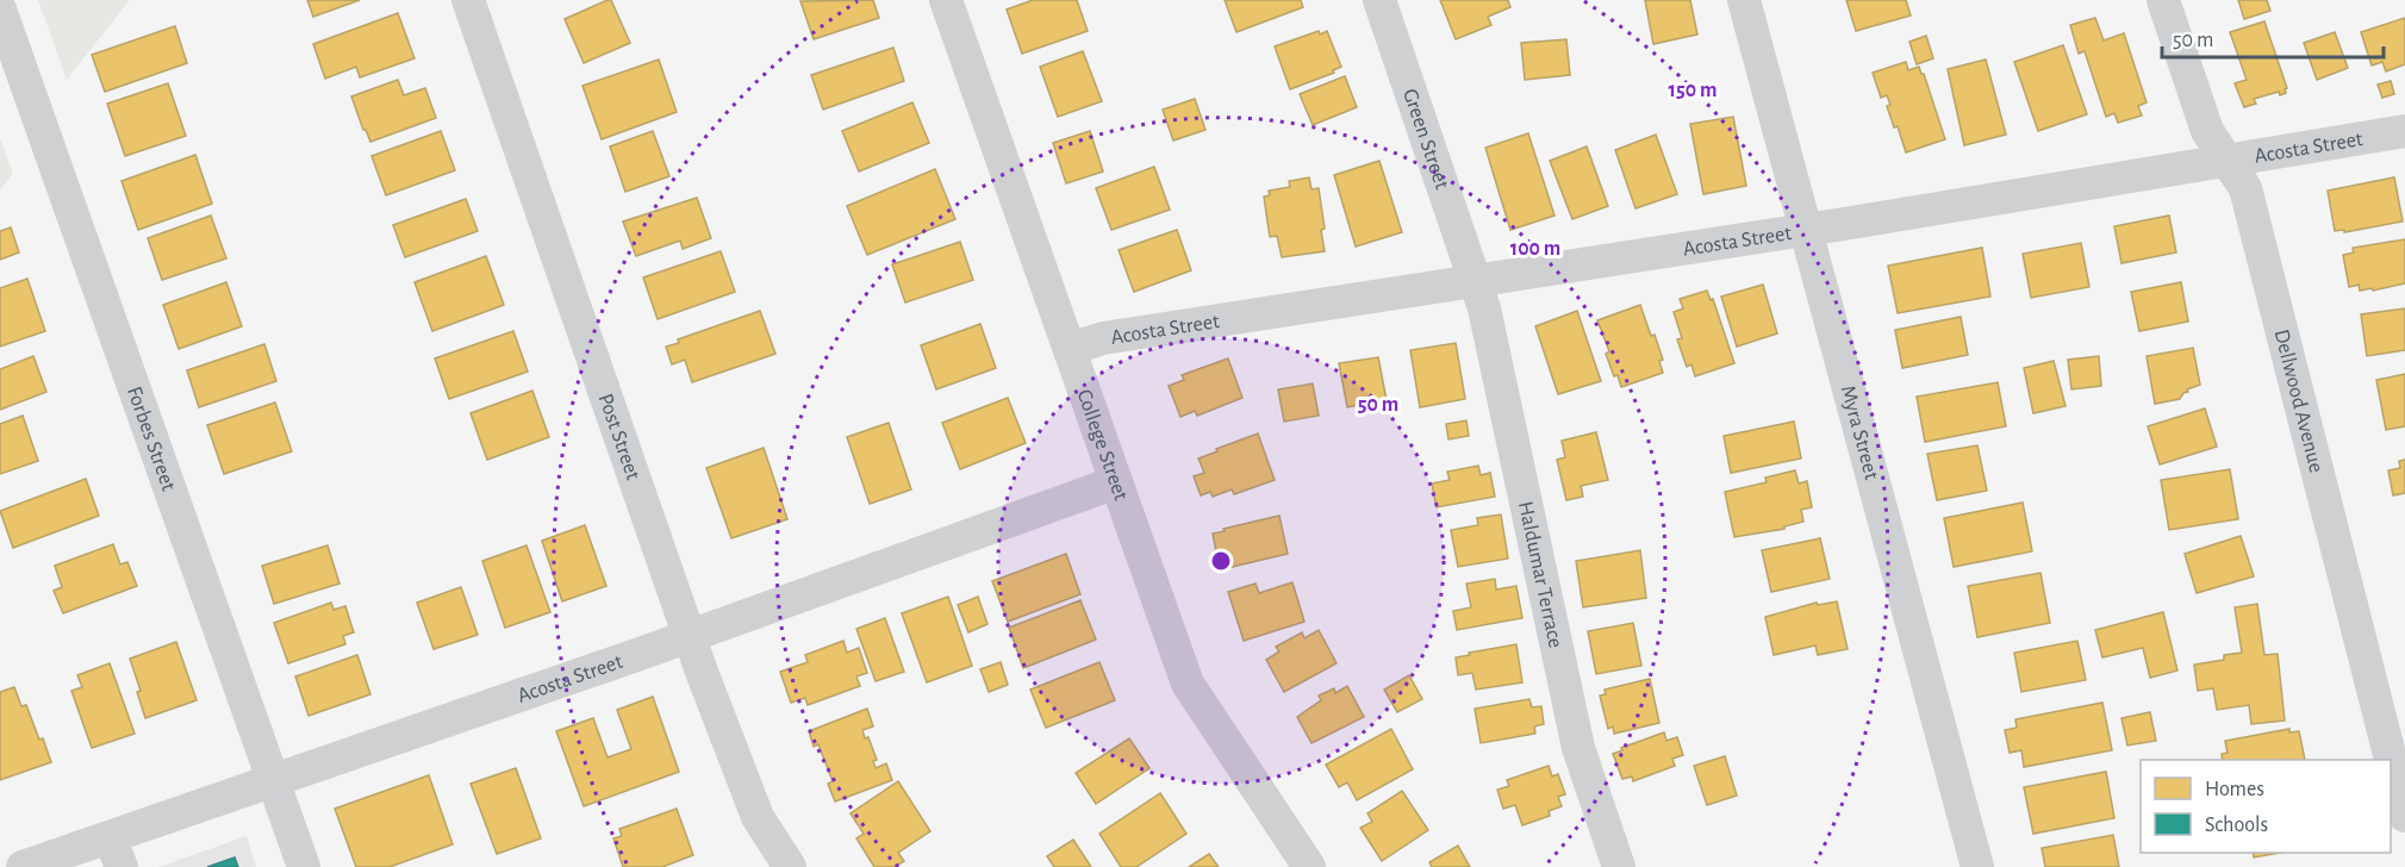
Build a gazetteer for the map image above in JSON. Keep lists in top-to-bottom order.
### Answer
{
  "streets": {
    "street": [
      "Green Street",
      "Acosta Street",
      "Dellwood Avenue",
      "Myra Street",
      "Post Street",
      "Forbes Street",
      "College Street",
      "Haldumar Terrace"
    ]
  },
  "crossings": [
    ["Green Street", "Acosta Street"],
    ["Green Street", "Haldumar Terrace"],
    ["Acosta Street", "Dellwood Avenue"],
    ["Acosta Street", "Myra Street"],
    ["Acosta Street", "Post Street"],
    ["Acosta Street", "Forbes Street"],
    ["Acosta Street", "College Street"],
    ["Acosta Street", "Haldumar Terrace"]
  ],
  "legend": ["Homes", "Schools"],
  "scale_bar": "50 m",
  "rings": ["150 m", "100 m", "50 m"]
}
